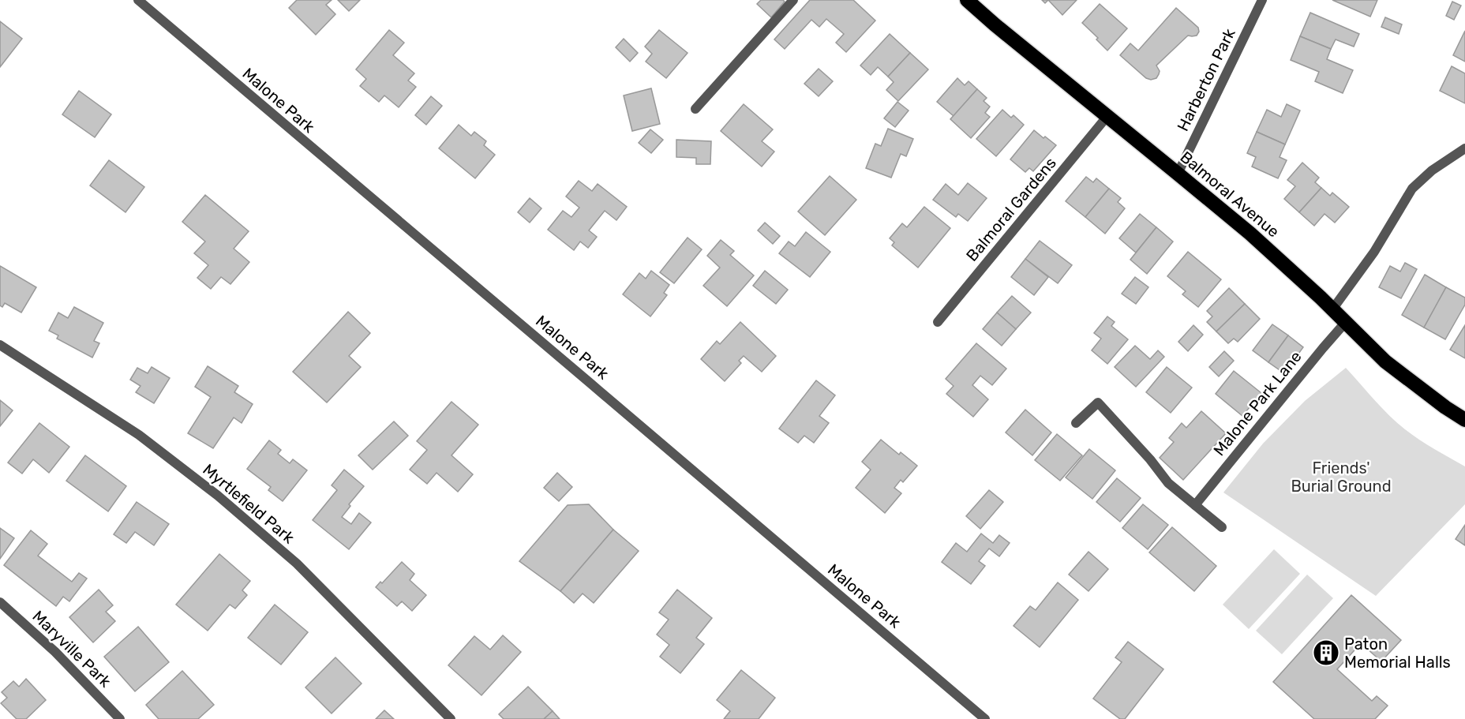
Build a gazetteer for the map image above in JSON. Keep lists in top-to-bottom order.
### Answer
{
  "streets": {
    "highway": ["Balmoral Avenue"],
    "street": [
      "Harberton Park",
      "Malone Park",
      "Balmoral Gardens",
      "Malone Park Lane",
      "Myrtlefield Park",
      "Maryville Park"
    ]
  },
  "crossings": [
    ["Harberton Park", "Balmoral Avenue"],
    ["Balmoral Avenue", "Balmoral Gardens"],
    ["Balmoral Avenue", "Malone Park Lane"]
  ],
  "parks": ["Friends' Burial Ground"],
  "places": {
    "building": ["Paton Memorial Halls"]
  }
}
